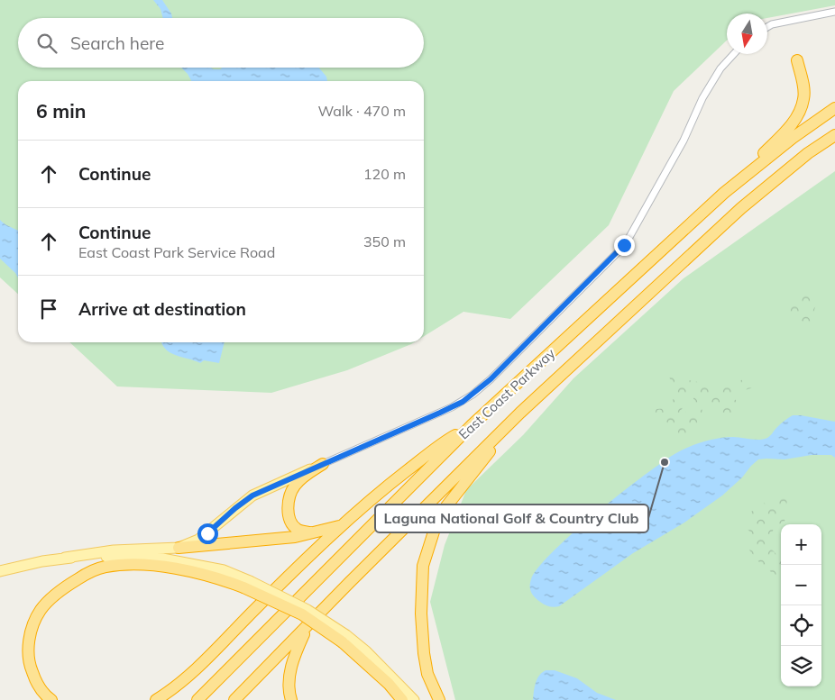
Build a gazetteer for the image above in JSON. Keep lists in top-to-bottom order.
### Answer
{
  "streets": {
    "highway": ["East Coast Parkway"]
  },
  "places": ["Laguna National Golf & Country Club"],
  "north": "bottom",
  "page": {
    "search": "Search here",
    "heading": ["6 min", "Walk · 470 m"],
    "list": [
      ["Continue", "120 m"],
      ["Continue", "East Coast Park Service Road", "350 m"],
      "Arrive at destination"
    ],
    "map_buttons": ["+", "−"]
  }
}
